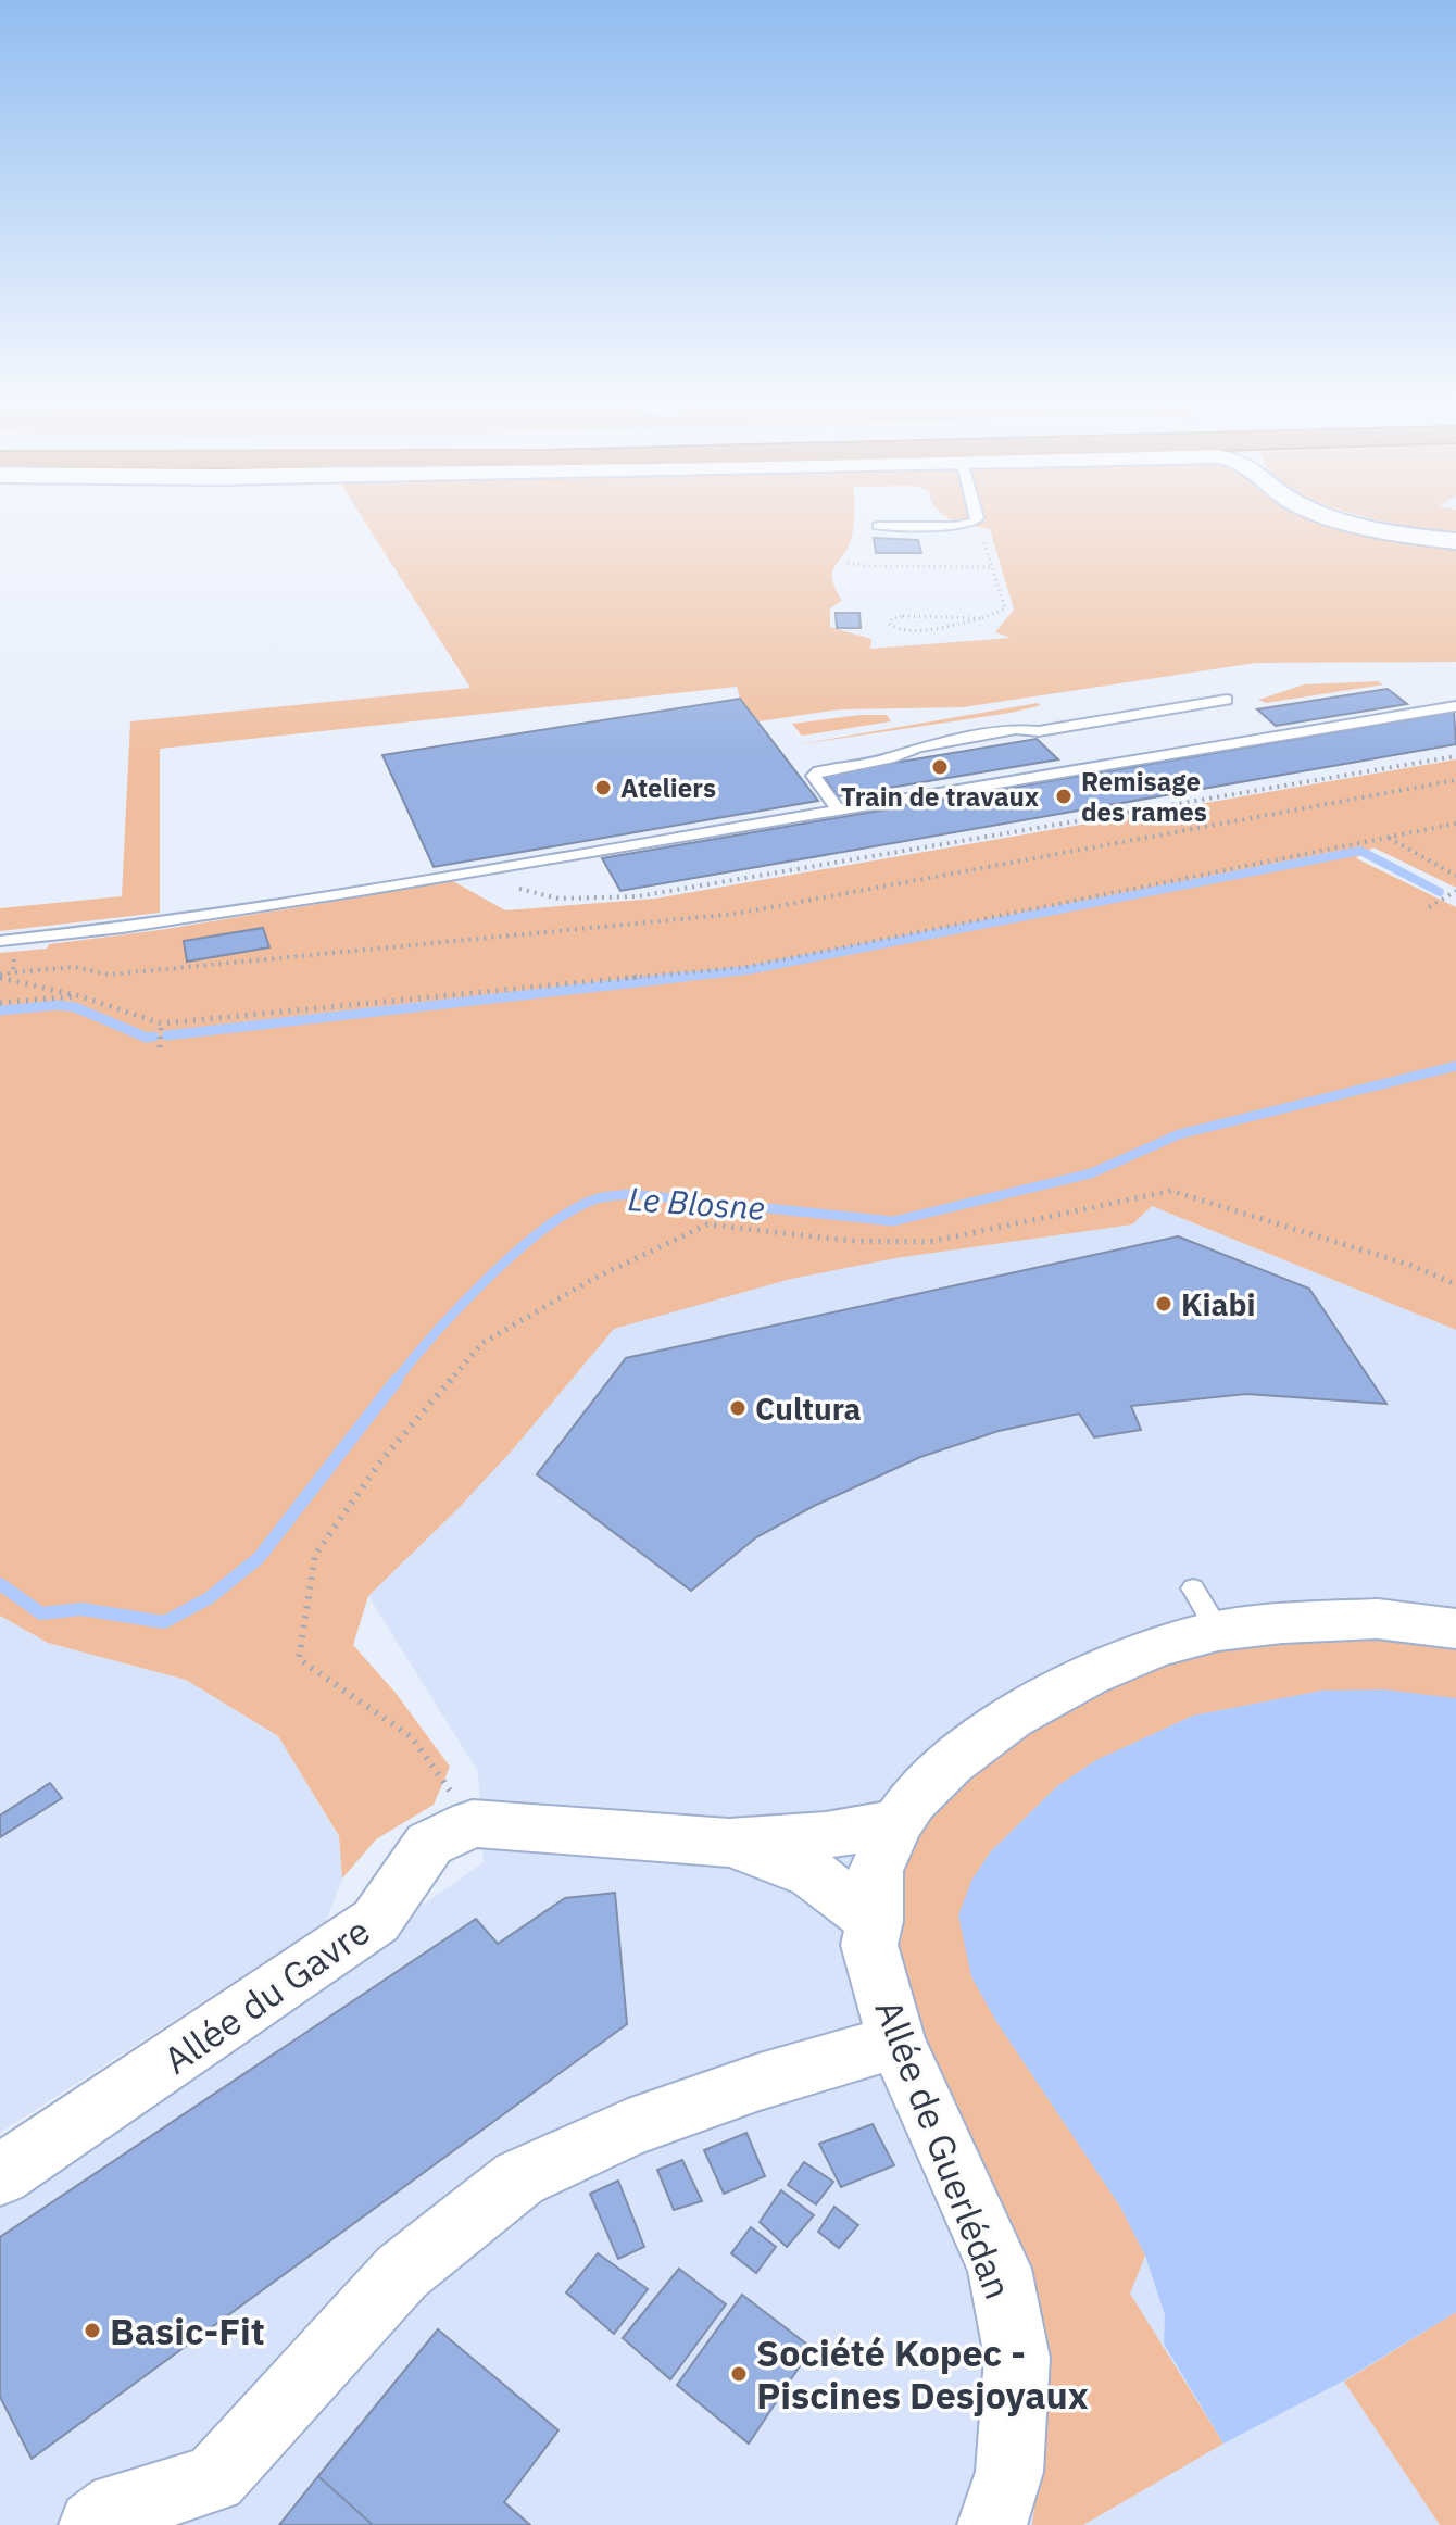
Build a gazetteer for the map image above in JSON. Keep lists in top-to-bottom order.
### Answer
{
  "streets": {
    "street": ["Allée du Gavre", "Allée de Guerlédan"]
  },
  "water": ["Le Blosne"],
  "places": [
    "Train de travaux",
    "Ateliers",
    "Remisage des rames",
    "Kiabi",
    "Cultura",
    "Basic-Fit",
    "Société Kopec - Piscines Desjoyaux"
  ]
}
